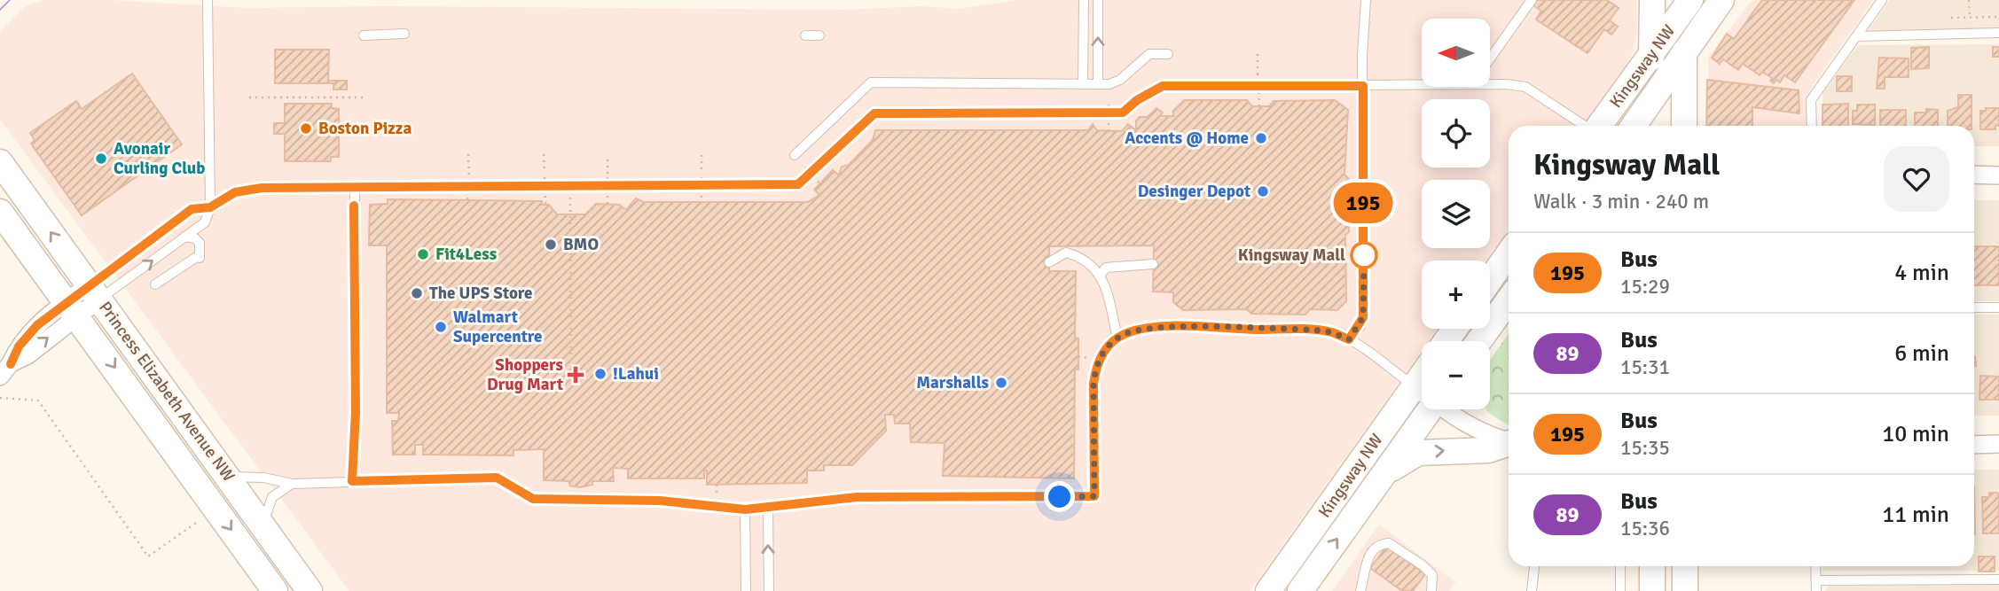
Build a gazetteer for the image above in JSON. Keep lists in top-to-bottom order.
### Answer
{
  "streets": {
    "main road": ["Kingsway NW", "Princess Elizabeth Avenue NW"]
  },
  "places": {
    "other": [
      "Boston Pizza",
      "Accents @ Home",
      "Avonair Curling Club",
      "Desinger Depot",
      "BMO",
      "Fit4Less",
      "Kingsway Mall",
      "The UPS Store",
      "Walmart Supercentre",
      "!Lahui",
      "Marshalls"
    ],
    "health": ["Shoppers Drug Mart"]
  },
  "lines": ["bus line 195"],
  "north": "left",
  "page": {
    "on_map": "195",
    "map_buttons": ["+", "−"],
    "heading": ["Kingsway Mall", "Walk · 3 min · 240 m"],
    "list": [
      {
        "mark": "195",
        "name": "Bus",
        "note": "15:29",
        "value": "4 min"
      },
      {
        "mark": "89",
        "name": "Bus",
        "note": "15:31",
        "value": "6 min"
      },
      {
        "mark": "195",
        "name": "Bus",
        "note": "15:35",
        "value": "10 min"
      },
      {
        "mark": "89",
        "name": "Bus",
        "note": "15:36",
        "value": "11 min"
      }
    ]
  }
}
